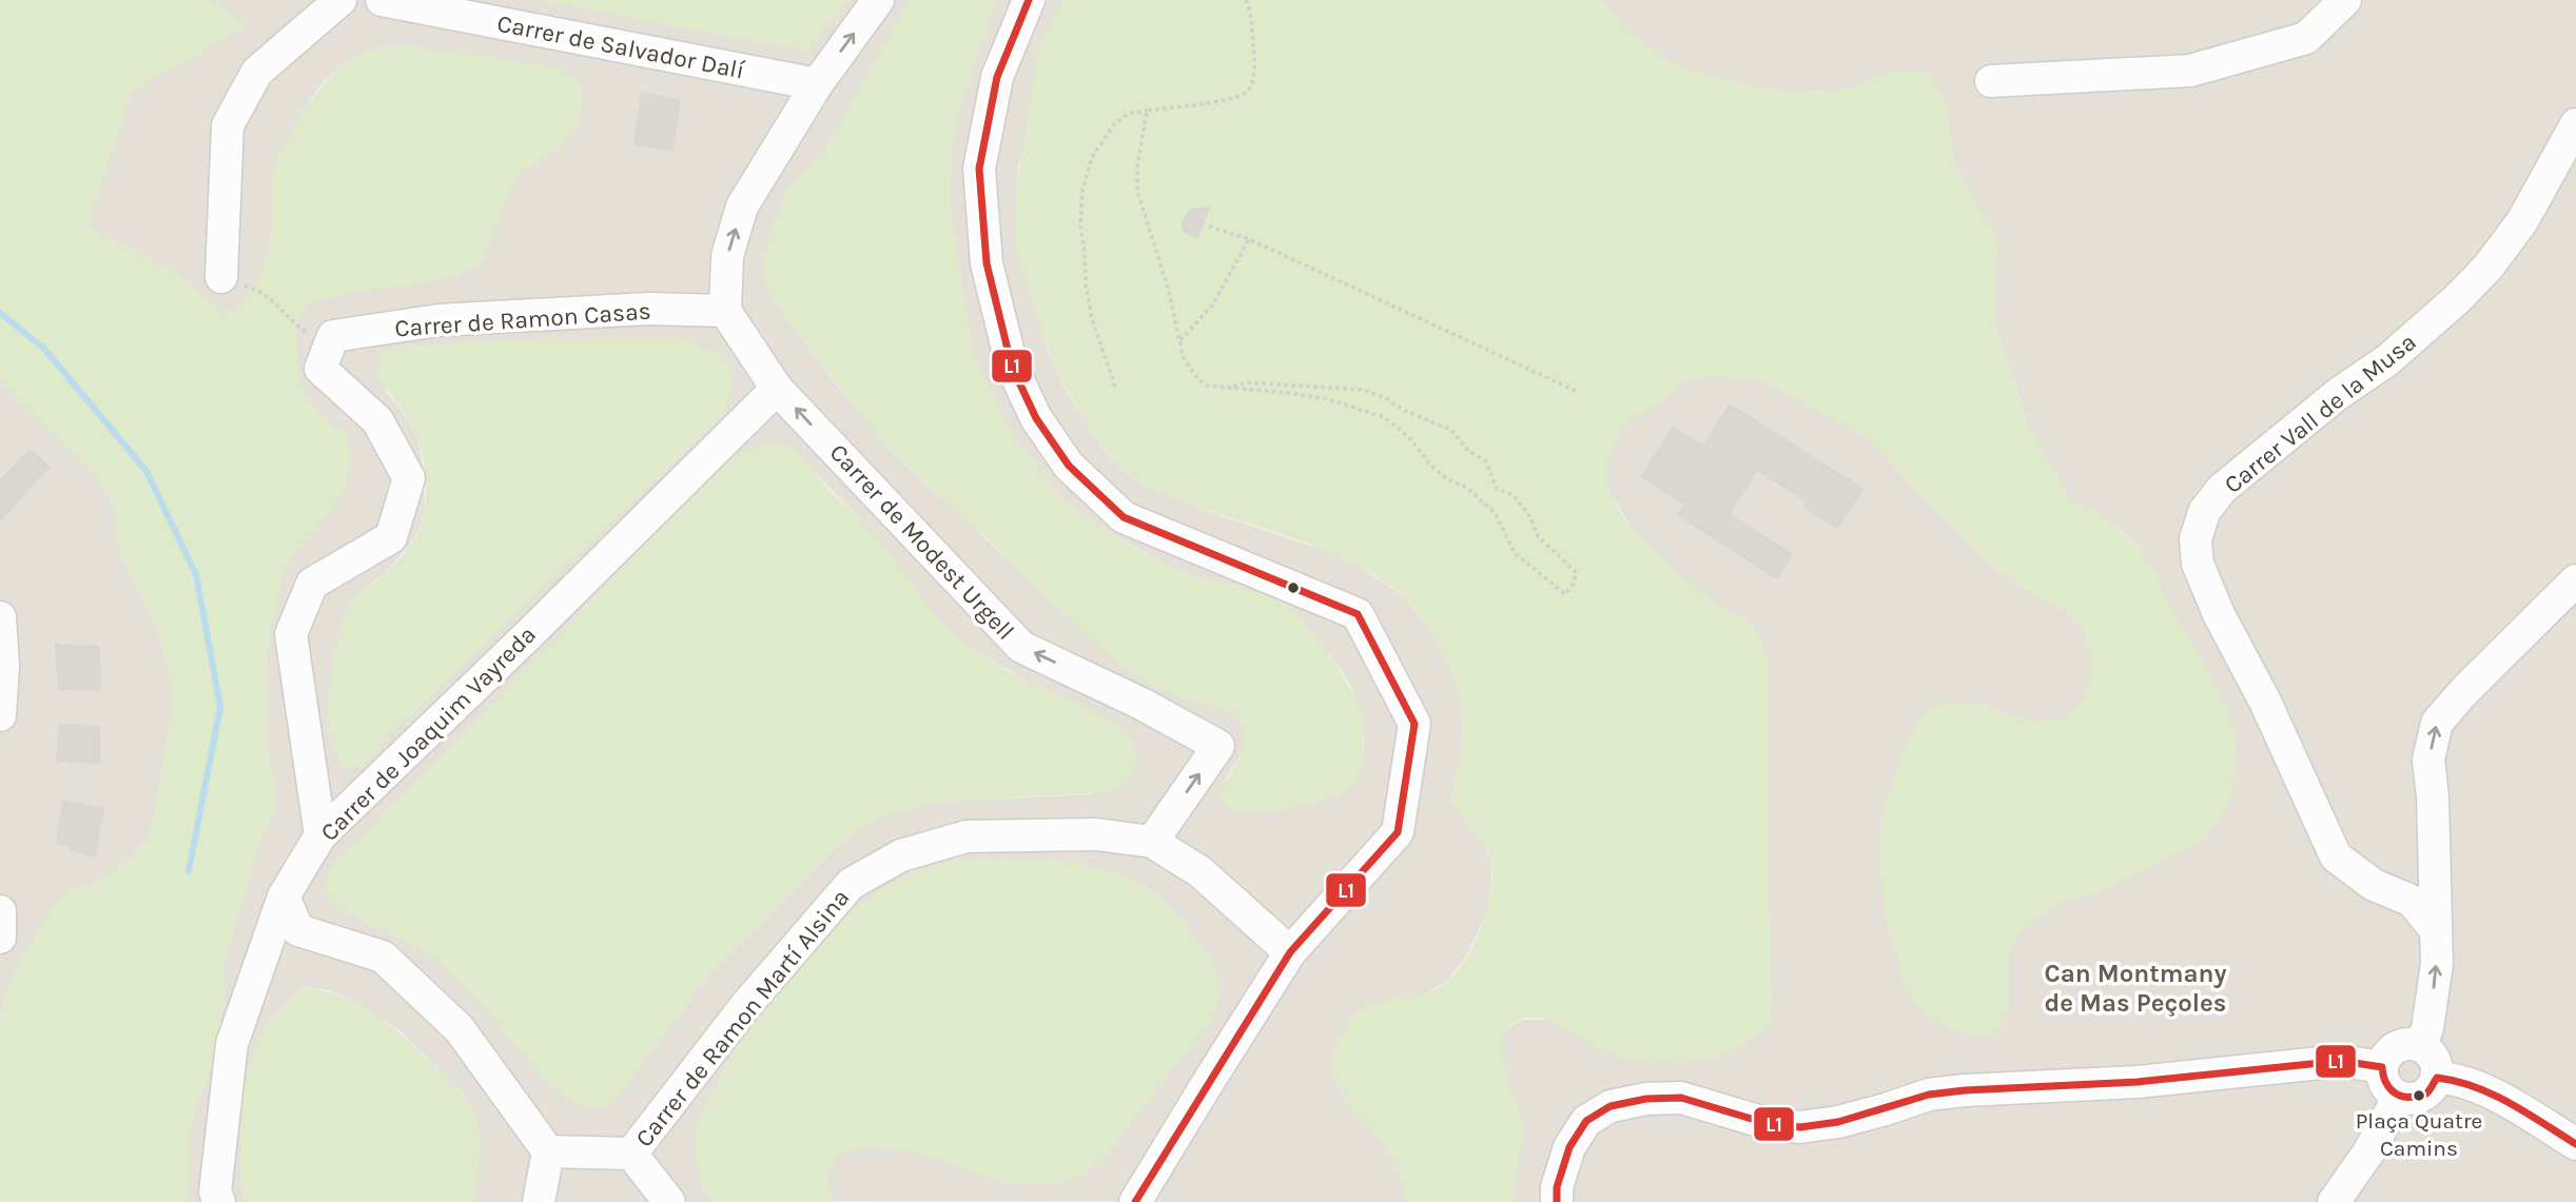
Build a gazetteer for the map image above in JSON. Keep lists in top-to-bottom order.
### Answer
{
  "streets": {
    "street": [
      "Carrer de Salvador Dalí",
      "Carrer de Ramon Casas",
      "Carrer Vall de la Musa",
      "Carrer de Modest Urgell",
      "Carrer de Joaquim Vayreda",
      "Carrer de Ramon Martí Alsina"
    ]
  },
  "crossings": [
    ["Carrer de Ramon Casas", "Carrer de Modest Urgell"],
    ["Carrer de Modest Urgell", "Carrer de Joaquim Vayreda"],
    ["Carrer de Modest Urgell", "Carrer de Ramon Martí Alsina"]
  ],
  "one_way": ["Carrer de Modest Urgell"],
  "districts": ["Can Montmany de Mas Peçoles"],
  "places": ["Plaça Quatre Camins"],
  "lines": ["transit line L1"]
}
